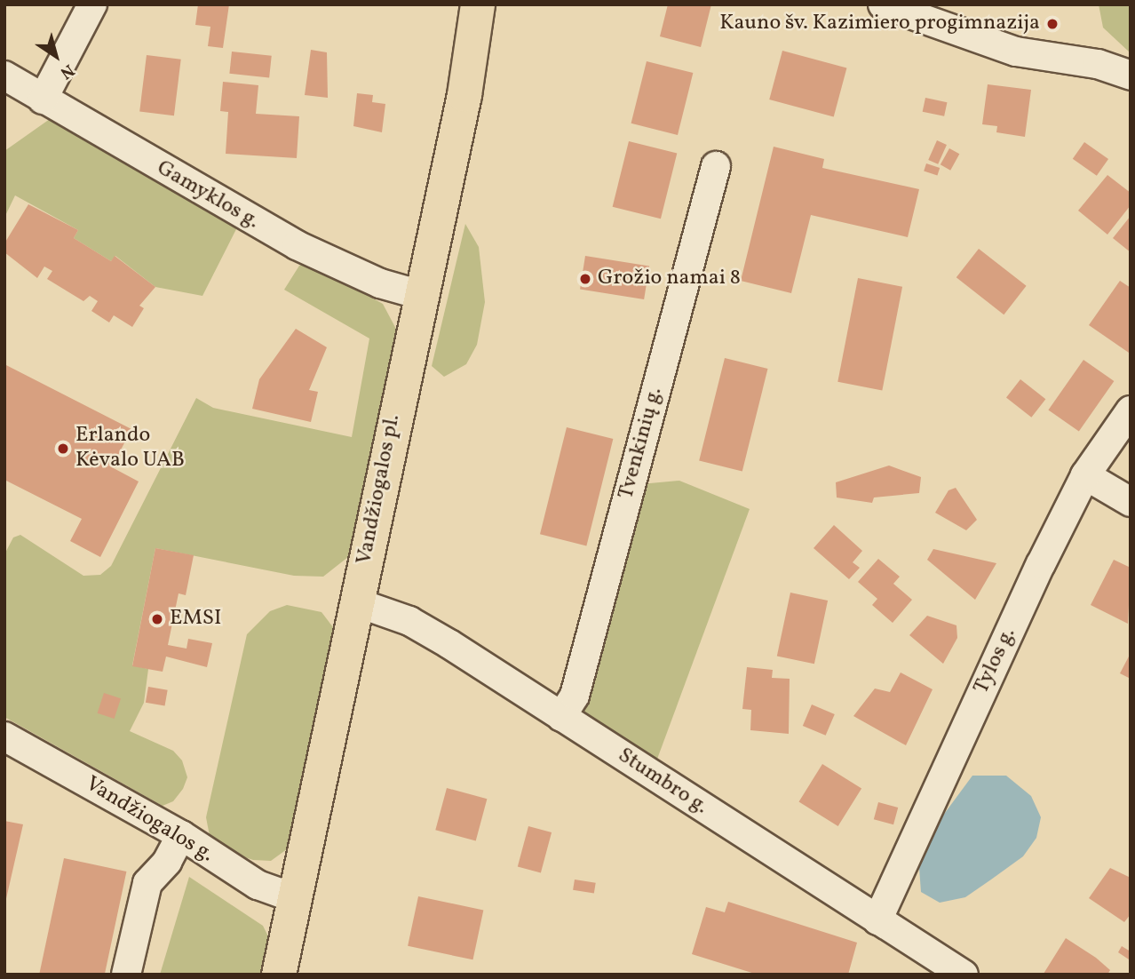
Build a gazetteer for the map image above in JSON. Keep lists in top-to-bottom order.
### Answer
{
  "streets": {
    "main road": ["Vandžiogalos pl."],
    "street": [
      "Gamyklos g.",
      "Tvenkinių g.",
      "Tylos g.",
      "Stumbro g.",
      "Vandžiogalos g."
    ]
  },
  "crossings": [
    ["Gamyklos g.", "Vandžiogalos pl."],
    ["Tvenkinių g.", "Stumbro g."],
    ["Vandžiogalos pl.", "Stumbro g."],
    ["Vandžiogalos pl.", "Vandžiogalos g."],
    ["Tylos g.", "Stumbro g."]
  ],
  "places": [
    "Kauno šv. Kazimiero progimnazija",
    "Grožio namai 8",
    "Erlando Kėvalo UAB",
    "EMSI"
  ],
  "north": "bottom right"
}
